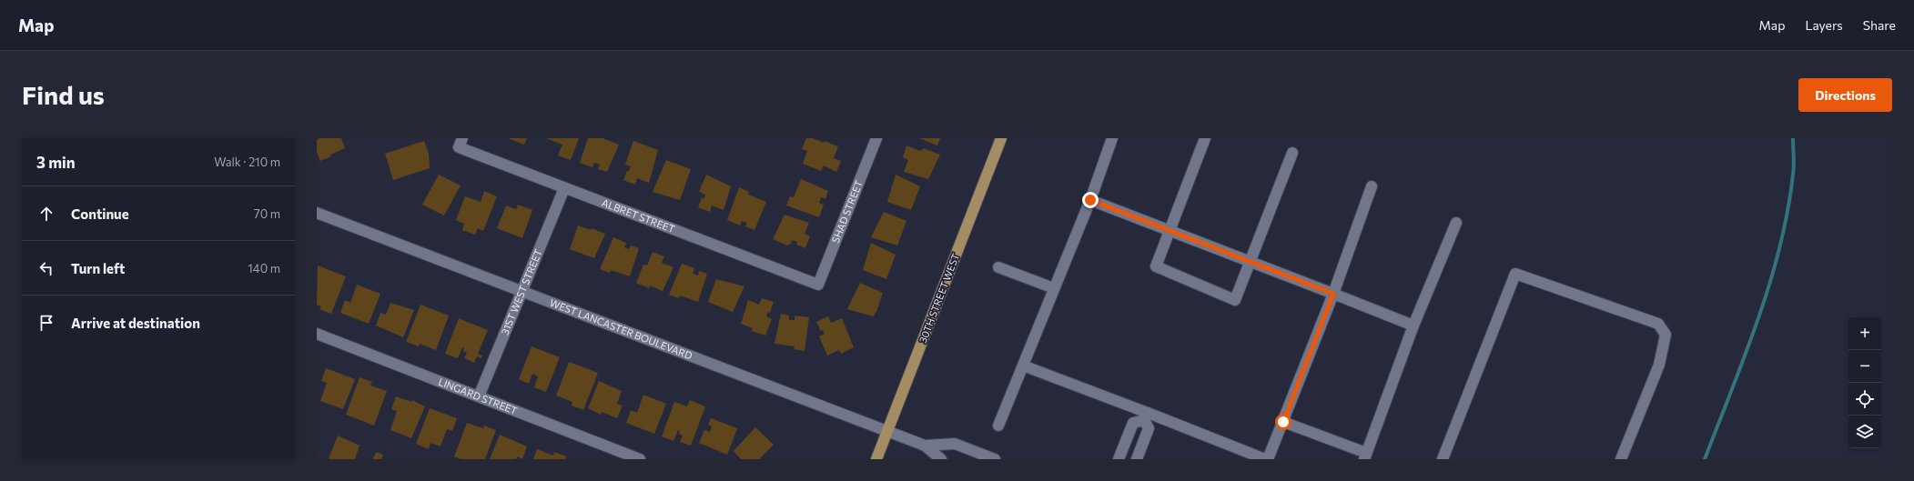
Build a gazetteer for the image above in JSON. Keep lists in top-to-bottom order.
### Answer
{
  "streets": {
    "main road": ["30TH STREET WEST"],
    "street": [
      "SHAD STREET",
      "ALBRET STREET",
      "31ST WEST STREET",
      "WEST LANCASTER BOULEVARD",
      "LINGARD STREET"
    ]
  },
  "crossings": [
    ["SHAD STREET", "ALBRET STREET"],
    ["ALBRET STREET", "31ST WEST STREET"],
    ["31ST WEST STREET", "WEST LANCASTER BOULEVARD"],
    ["31ST WEST STREET", "LINGARD STREET"],
    ["30TH STREET WEST", "WEST LANCASTER BOULEVARD"]
  ],
  "page": {
    "header": "Map",
    "nav": ["Map", "Layers", "Share"],
    "buttons": "Directions",
    "title": "Find us",
    "heading": ["3 min", "Walk · 210 m"],
    "list": [
      ["Continue", "70 m"],
      ["Turn left", "140 m"],
      "Arrive at destination"
    ],
    "map_buttons": ["+", "−"]
  }
}
